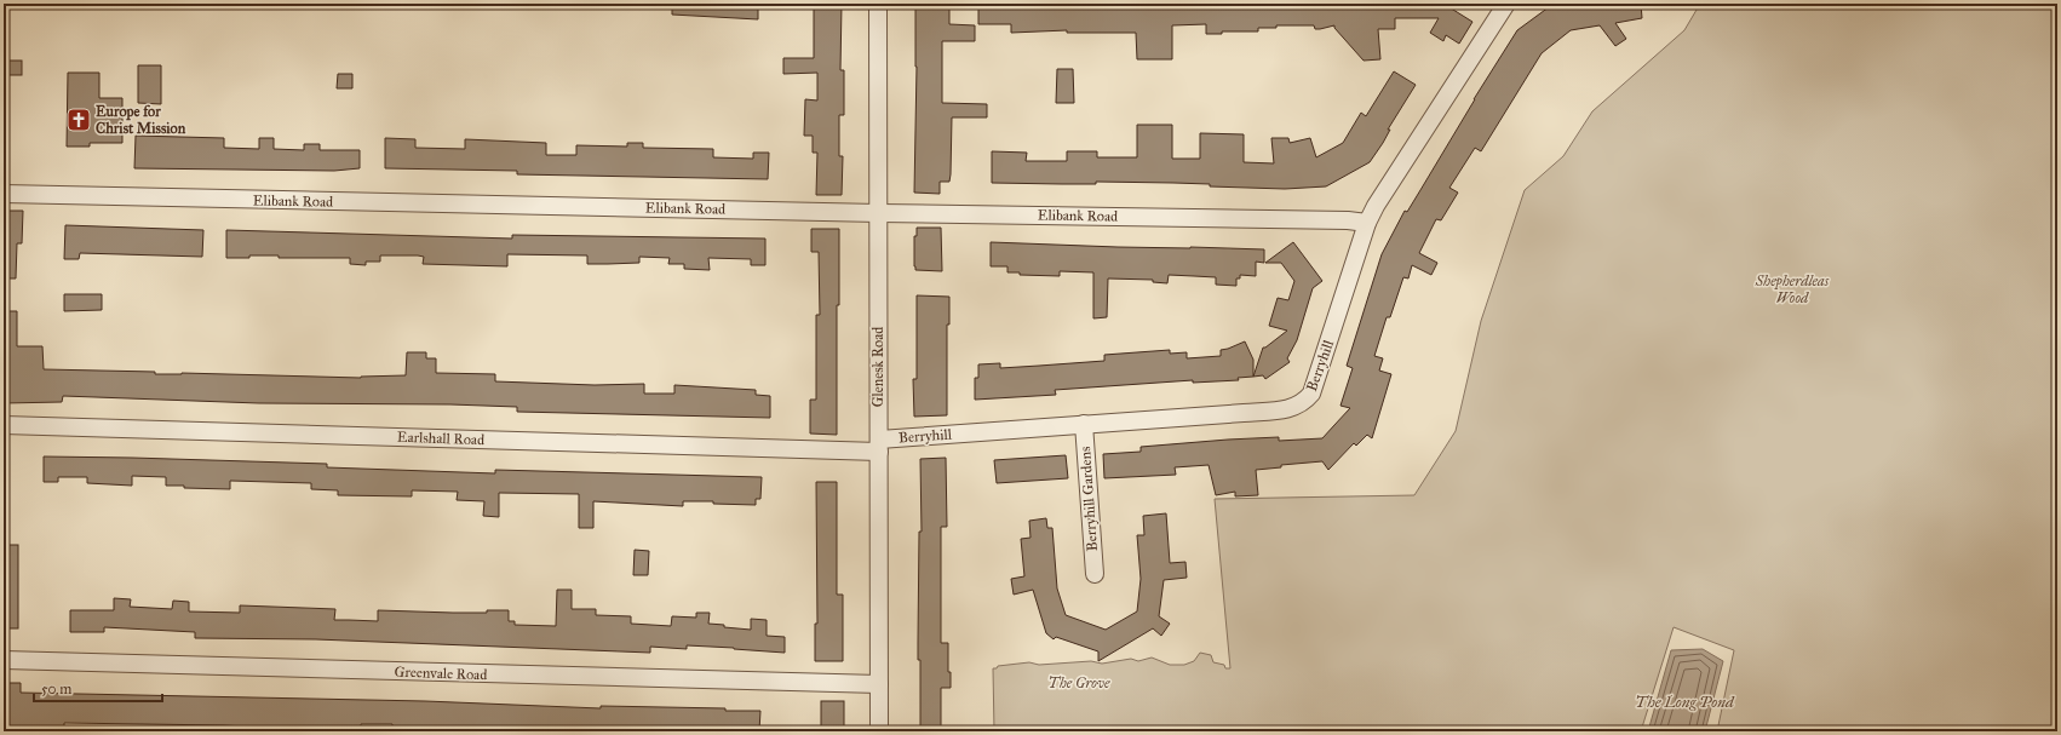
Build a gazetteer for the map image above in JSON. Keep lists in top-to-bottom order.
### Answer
{
  "streets": {
    "street": [
      "Elibank Road",
      "Berryhill",
      "Glenesk Road",
      "Earlshall Road",
      "Berryhill Gardens",
      "Greenvale Road"
    ]
  },
  "crossings": [
    ["Elibank Road", "Berryhill"],
    ["Elibank Road", "Glenesk Road"],
    ["Berryhill", "Glenesk Road"],
    ["Berryhill", "Earlshall Road"],
    ["Berryhill", "Berryhill Gardens"],
    ["Glenesk Road", "Earlshall Road"],
    ["Glenesk Road", "Greenvale Road"]
  ],
  "water": ["The Long Pond"],
  "parks": ["Shepherdleas Wood", "The Grove"],
  "places": {
    "church": ["Europe for Christ Mission"]
  },
  "scale_bar": "50 m"
}
